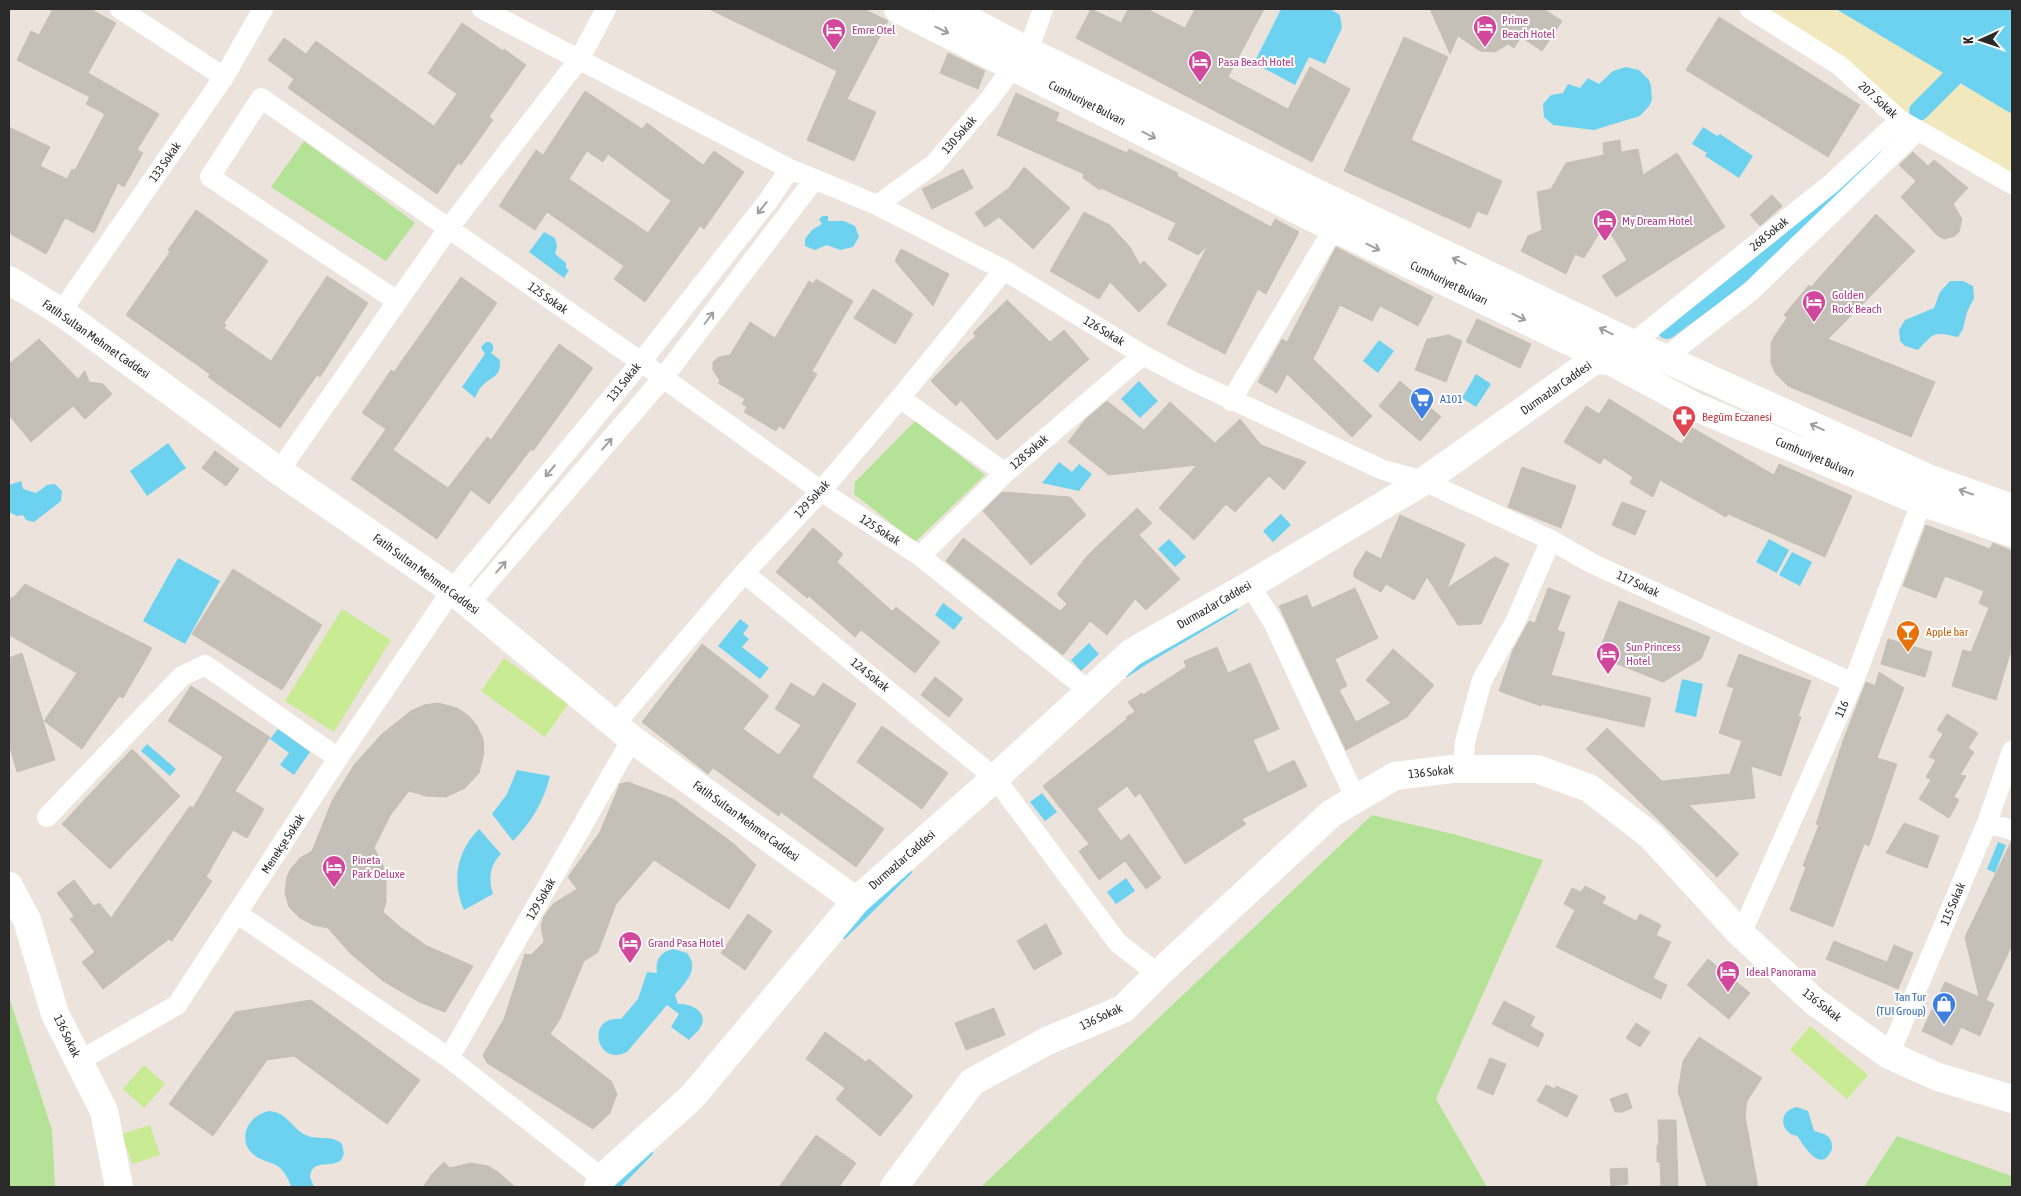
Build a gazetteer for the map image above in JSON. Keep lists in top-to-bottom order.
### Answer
{
  "streets": {
    "street": [
      "207. Sokak",
      "Cumhuriyet Bulvarı",
      "130 Sokak",
      "133 Sokak",
      "268 Sokak",
      "125 Sokak",
      "126 Sokak",
      "Fatih Sultan Mehmet Caddesi",
      "131 Sokak",
      "Durmazlar Caddesi",
      "128 Sokak",
      "129 Sokak",
      "117 Sokak",
      "124 Sokak",
      "116",
      "136 Sokak",
      "Menekşe Sokak",
      "115 Sokak"
    ]
  },
  "crossings": [
    ["207. Sokak", "268 Sokak"],
    ["Cumhuriyet Bulvarı", "130 Sokak"],
    ["Cumhuriyet Bulvarı", "268 Sokak"],
    ["Cumhuriyet Bulvarı", "Durmazlar Caddesi"],
    ["Cumhuriyet Bulvarı", "116"],
    ["130 Sokak", "126 Sokak"],
    ["133 Sokak", "Fatih Sultan Mehmet Caddesi"],
    ["268 Sokak", "Durmazlar Caddesi"],
    ["125 Sokak", "131 Sokak"],
    ["125 Sokak", "Durmazlar Caddesi"],
    ["125 Sokak", "128 Sokak"],
    ["125 Sokak", "129 Sokak"],
    ["126 Sokak", "131 Sokak"],
    ["126 Sokak", "Durmazlar Caddesi"],
    ["126 Sokak", "128 Sokak"],
    ["126 Sokak", "129 Sokak"],
    ["126 Sokak", "117 Sokak"],
    ["Fatih Sultan Mehmet Caddesi", "131 Sokak"],
    ["Fatih Sultan Mehmet Caddesi", "Durmazlar Caddesi"],
    ["Fatih Sultan Mehmet Caddesi", "129 Sokak"],
    ["Fatih Sultan Mehmet Caddesi", "Menekşe Sokak"],
    ["131 Sokak", "Menekşe Sokak"],
    ["Durmazlar Caddesi", "117 Sokak"],
    ["Durmazlar Caddesi", "124 Sokak"],
    ["129 Sokak", "124 Sokak"],
    ["117 Sokak", "116"],
    ["124 Sokak", "136 Sokak"],
    ["116", "136 Sokak"],
    ["136 Sokak", "Menekşe Sokak"],
    ["136 Sokak", "115 Sokak"]
  ],
  "places": {
    "hotel": [
      "Prime Beach Hotel",
      "Emre Otel",
      "Pasa Beach Hotel",
      "My Dream Hotel",
      "Golden Rock Beach",
      "Sun Princess Hotel",
      "Pineta Park Deluxe",
      "Grand Pasa Hotel",
      "Ideal Panorama"
    ],
    "supermarket": ["A101"],
    "pharmacy": ["Begüm Eczanesi"],
    "bar": ["Apple bar"],
    "shop": ["Tan Tur (TUI Group)"]
  },
  "north": "left"
}
